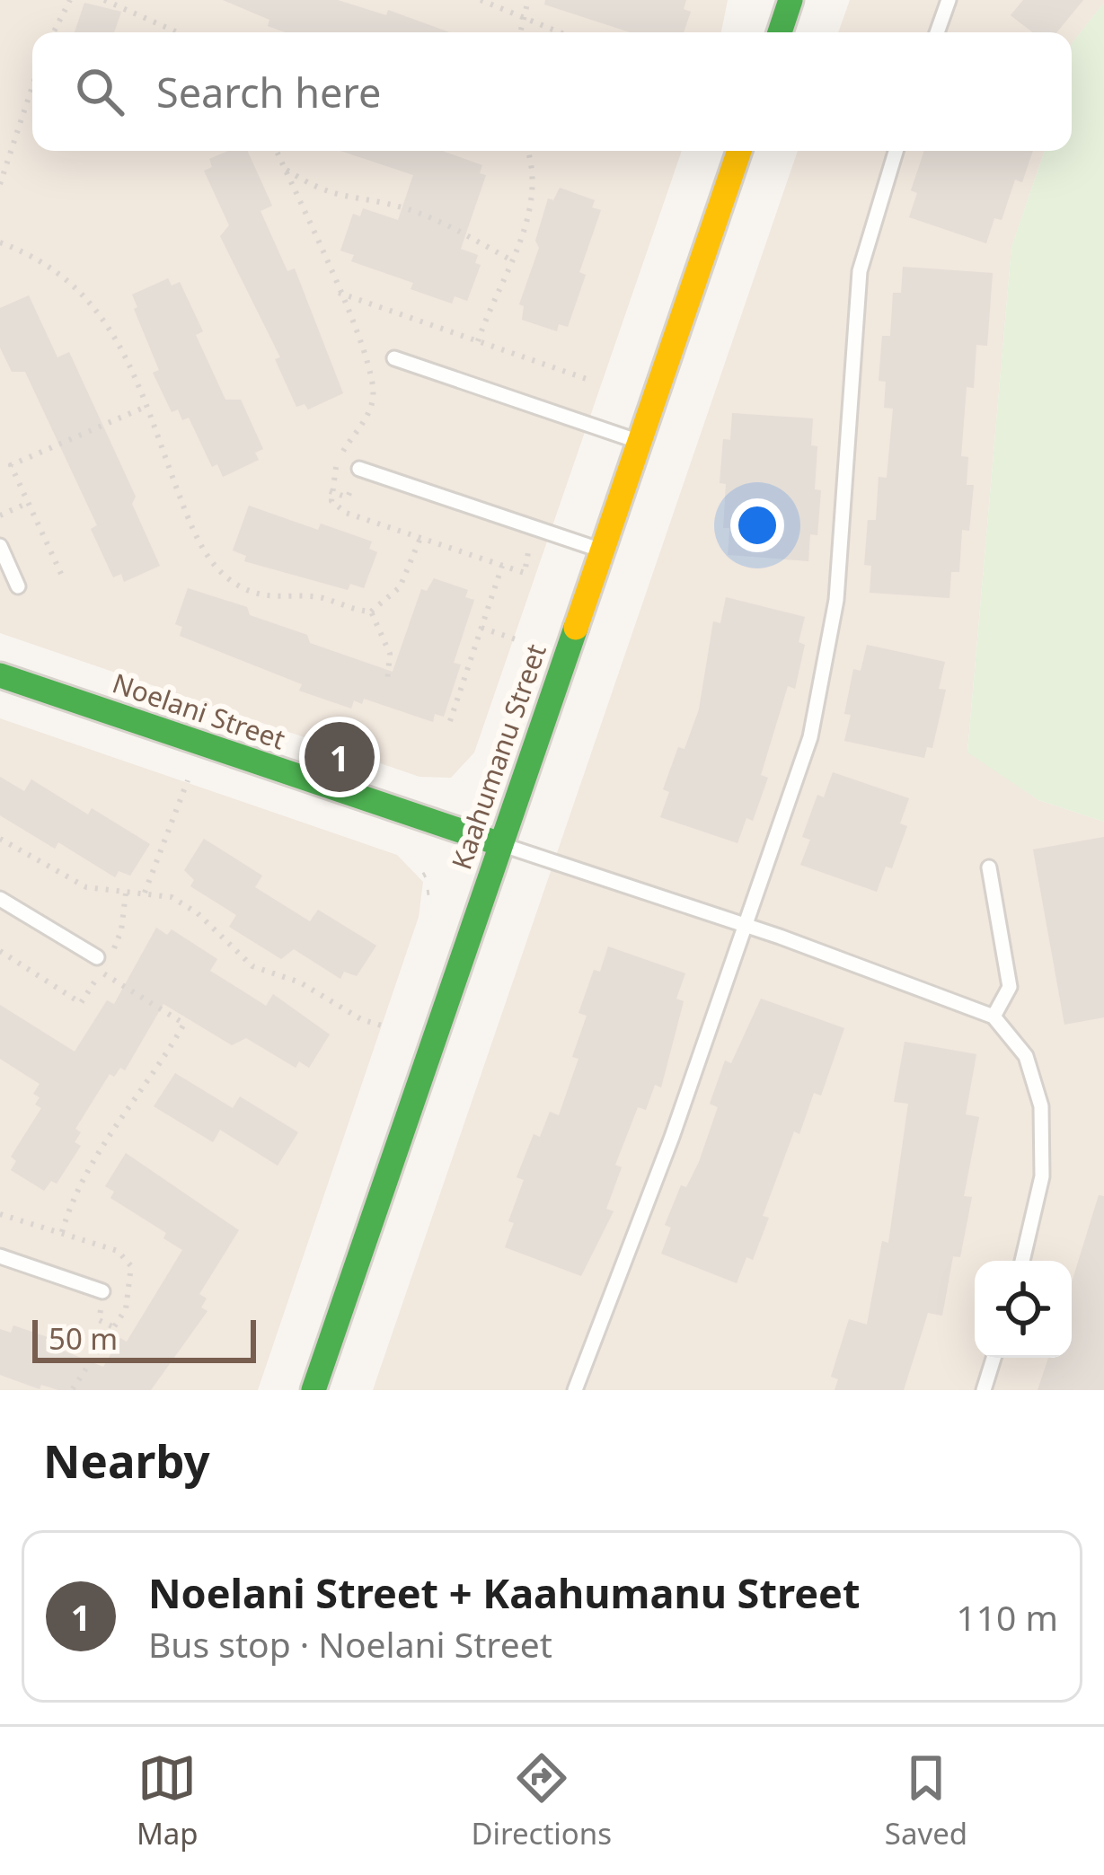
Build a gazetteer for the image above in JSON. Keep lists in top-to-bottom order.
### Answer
{
  "streets": {
    "street": ["Noelani Street", "Kaahumanu Street"]
  },
  "crossings": [
    ["Noelani Street", "Kaahumanu Street"]
  ],
  "scale_bar": "50 m",
  "page": {
    "search": "Search here",
    "pins": "1",
    "scale": "50 m",
    "heading": "Nearby",
    "list": [
      {
        "mark": "1",
        "name": "Noelani Street + Kaahumanu Street",
        "note": "Bus stop · Noelani Street",
        "value": "110 m"
      }
    ],
    "nav": ["Map", "Directions", "Saved"]
  }
}
